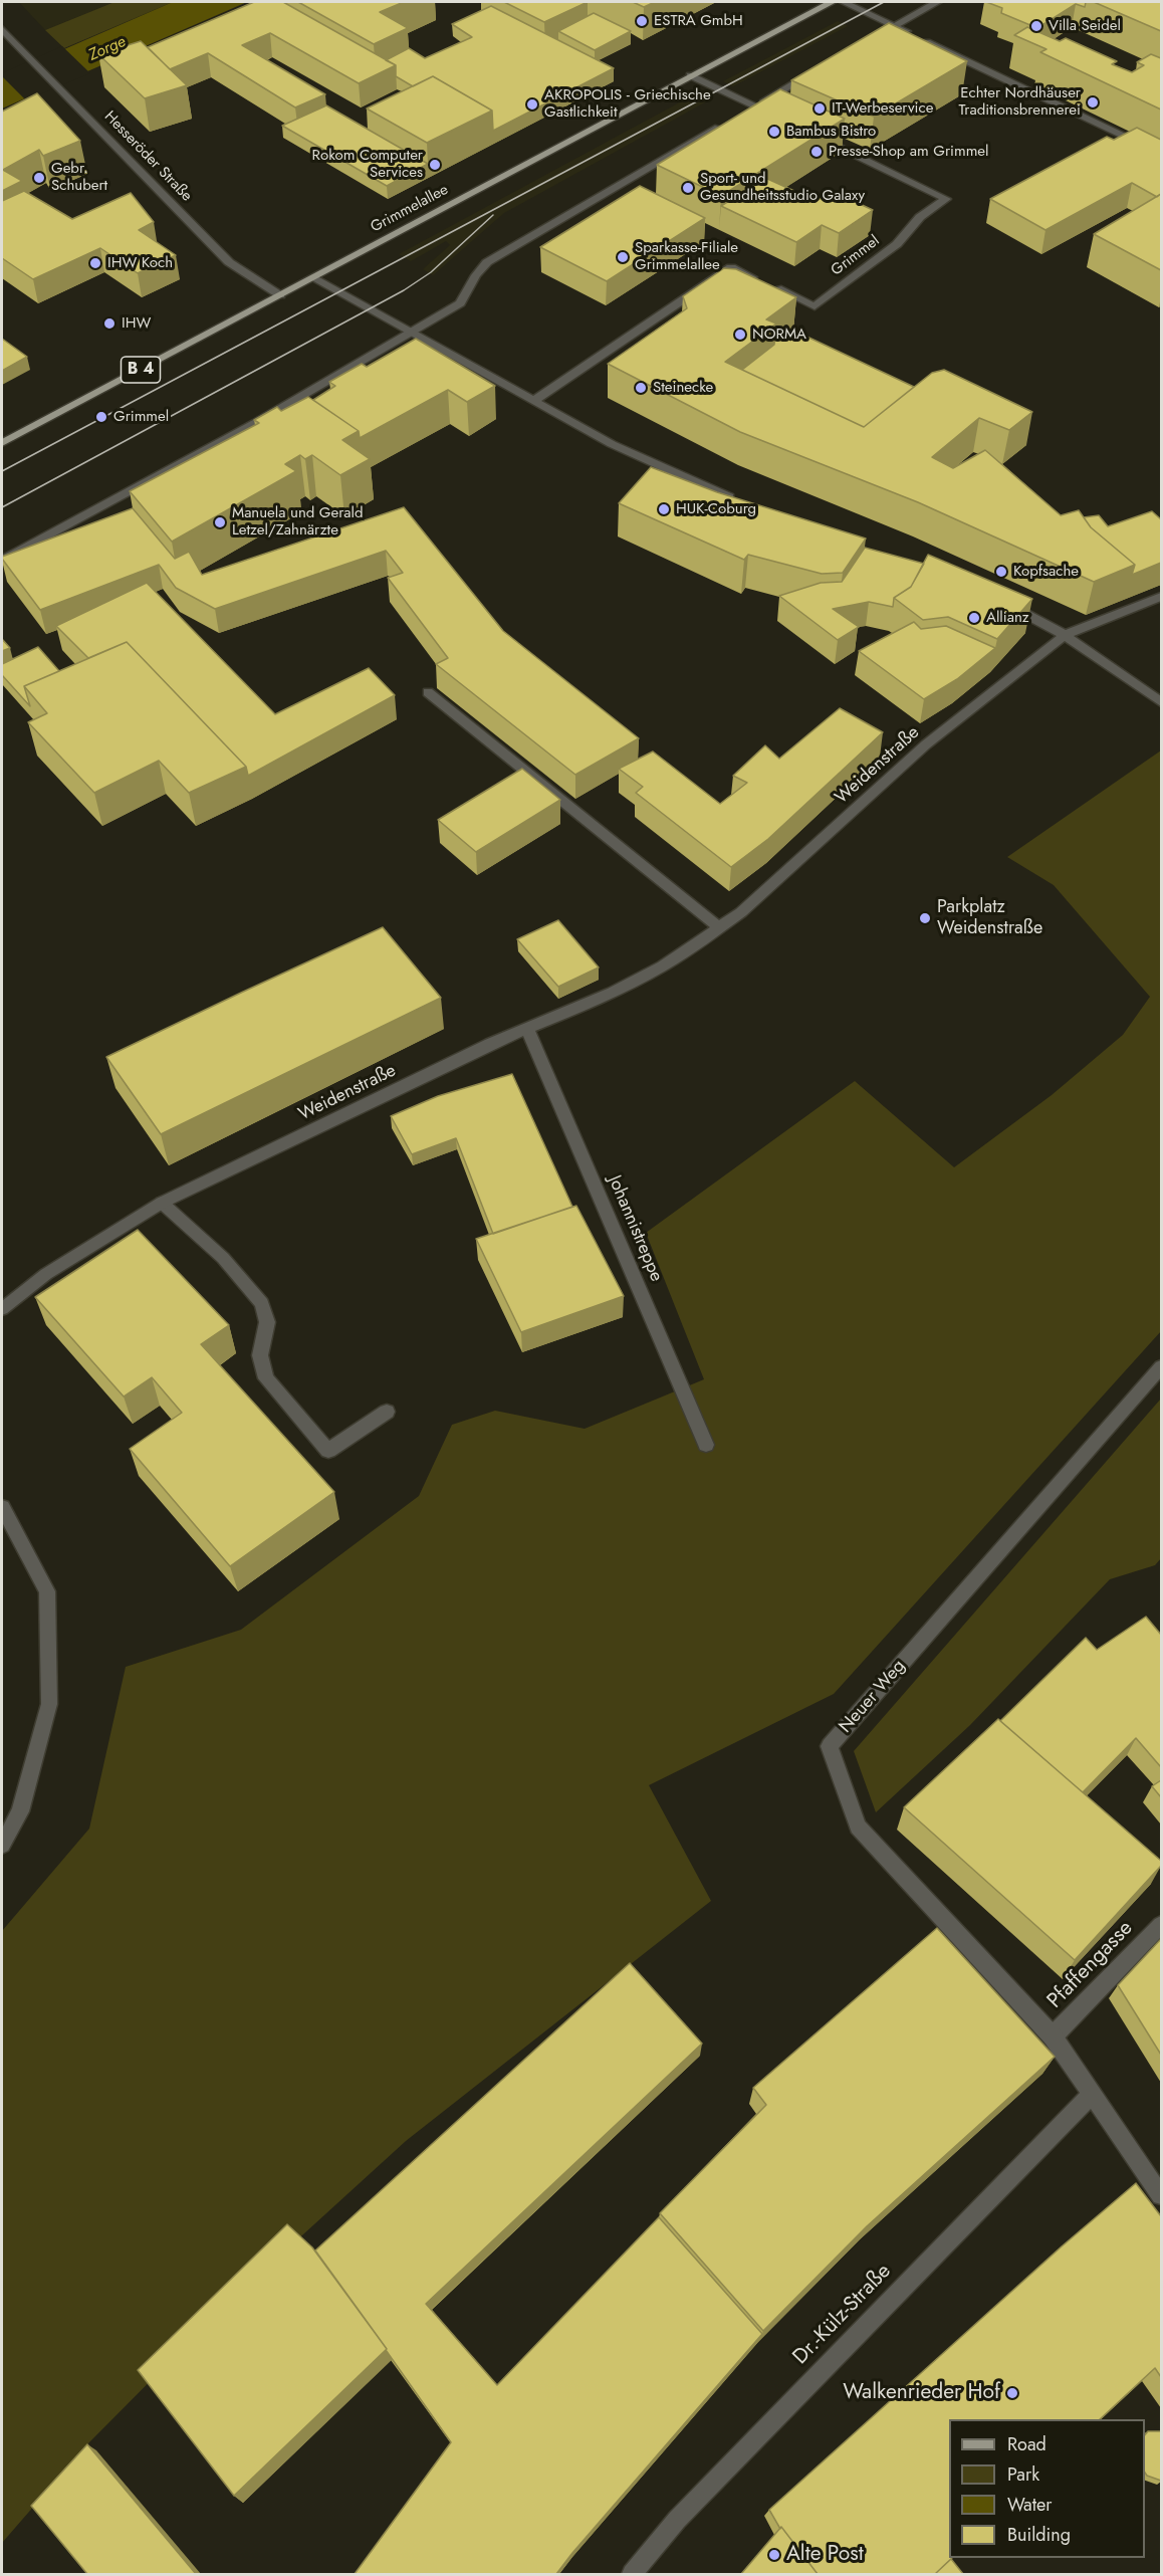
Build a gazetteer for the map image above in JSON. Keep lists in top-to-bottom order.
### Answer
{
  "streets": {
    "main road": ["Grimmelallee", "B 4"],
    "street": [
      "Hesseröder Straße",
      "Grimmel",
      "Weidenstraße",
      "Johannistreppe",
      "Neuer Weg",
      "Pfaffengasse",
      "Dr.-Külz-Straße"
    ]
  },
  "crossings": [
    ["Hesseröder Straße", "Grimmelallee"],
    ["Weidenstraße", "Johannistreppe"],
    ["Neuer Weg", "Pfaffengasse"]
  ],
  "water": ["Zorge"],
  "places": [
    "ESTRA GmbH",
    "Villa Seidel",
    "Echter Nordhäuser Traditionsbrennerei",
    "AKROPOLIS - Griechische Gastlichkeit",
    "IT-Werbeservice",
    "Bambus Bistro",
    "Presse-Shop am Grimmel",
    "Rokom Computer Services",
    "Gebr. Schubert",
    "Sport- und Gesundheitsstudio Galaxy",
    "Sparkasse-Filiale Grimmelallee",
    "IHW Koch",
    "IHW",
    "NORMA",
    "Steinecke",
    "Grimmel",
    "HUK-Coburg",
    "Manuela und Gerald Letzel/Zahnärzte",
    "Kopfsache",
    "Allianz",
    "Parkplatz Weidenstraße",
    "Walkenrieder Hof",
    "Alte Post"
  ],
  "legend": [
    "Road",
    "Park",
    "Water",
    "Building"
  ]
}
